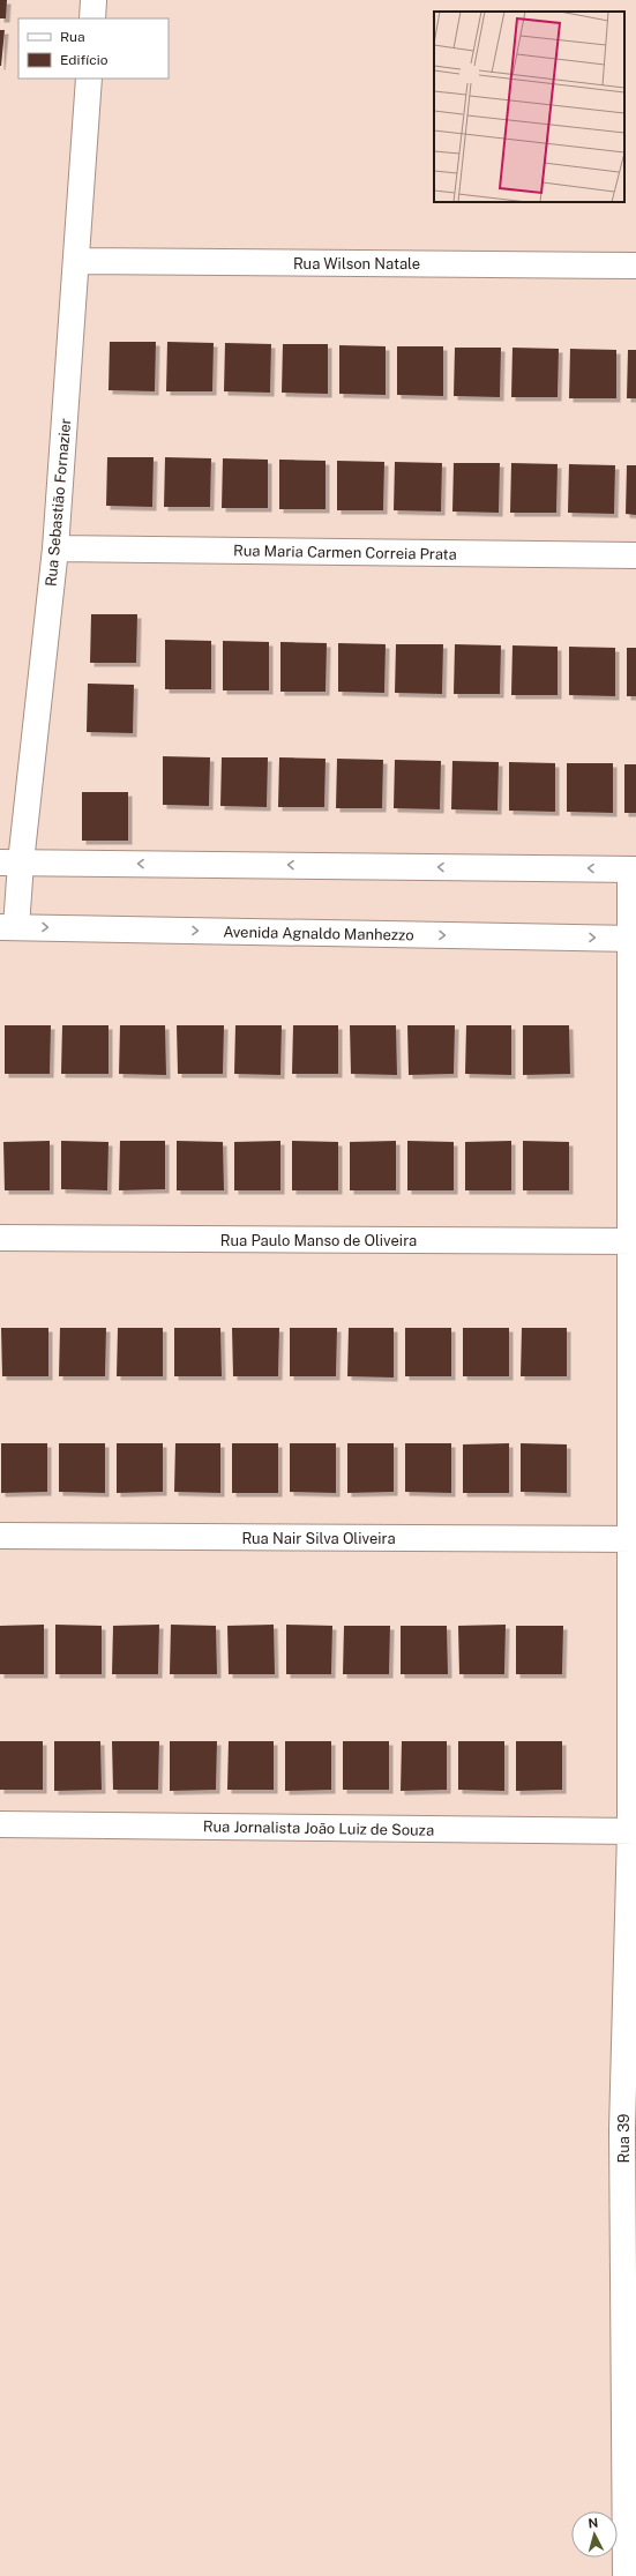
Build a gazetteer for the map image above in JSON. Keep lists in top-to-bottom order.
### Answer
{
  "streets": {
    "street": [
      "Rua Wilson Natale",
      "Rua Sebastião Fornazier",
      "Rua Maria Carmen Correia Prata",
      "Avenida Agnaldo Manhezzo",
      "Rua Paulo Manso de Oliveira",
      "Rua Nair Silva Oliveira",
      "Rua Jornalista João Luiz de Souza",
      "Rua 39"
    ]
  },
  "crossings": [
    ["Rua Wilson Natale", "Rua Sebastião Fornazier"],
    ["Rua Sebastião Fornazier", "Rua Maria Carmen Correia Prata"],
    ["Rua Sebastião Fornazier", "Avenida Agnaldo Manhezzo"],
    ["Avenida Agnaldo Manhezzo", "Rua 39"],
    ["Rua Paulo Manso de Oliveira", "Rua 39"],
    ["Rua Nair Silva Oliveira", "Rua 39"],
    ["Rua Jornalista João Luiz de Souza", "Rua 39"]
  ],
  "legend": ["Rua", "Edifício"],
  "north": "top"
}
